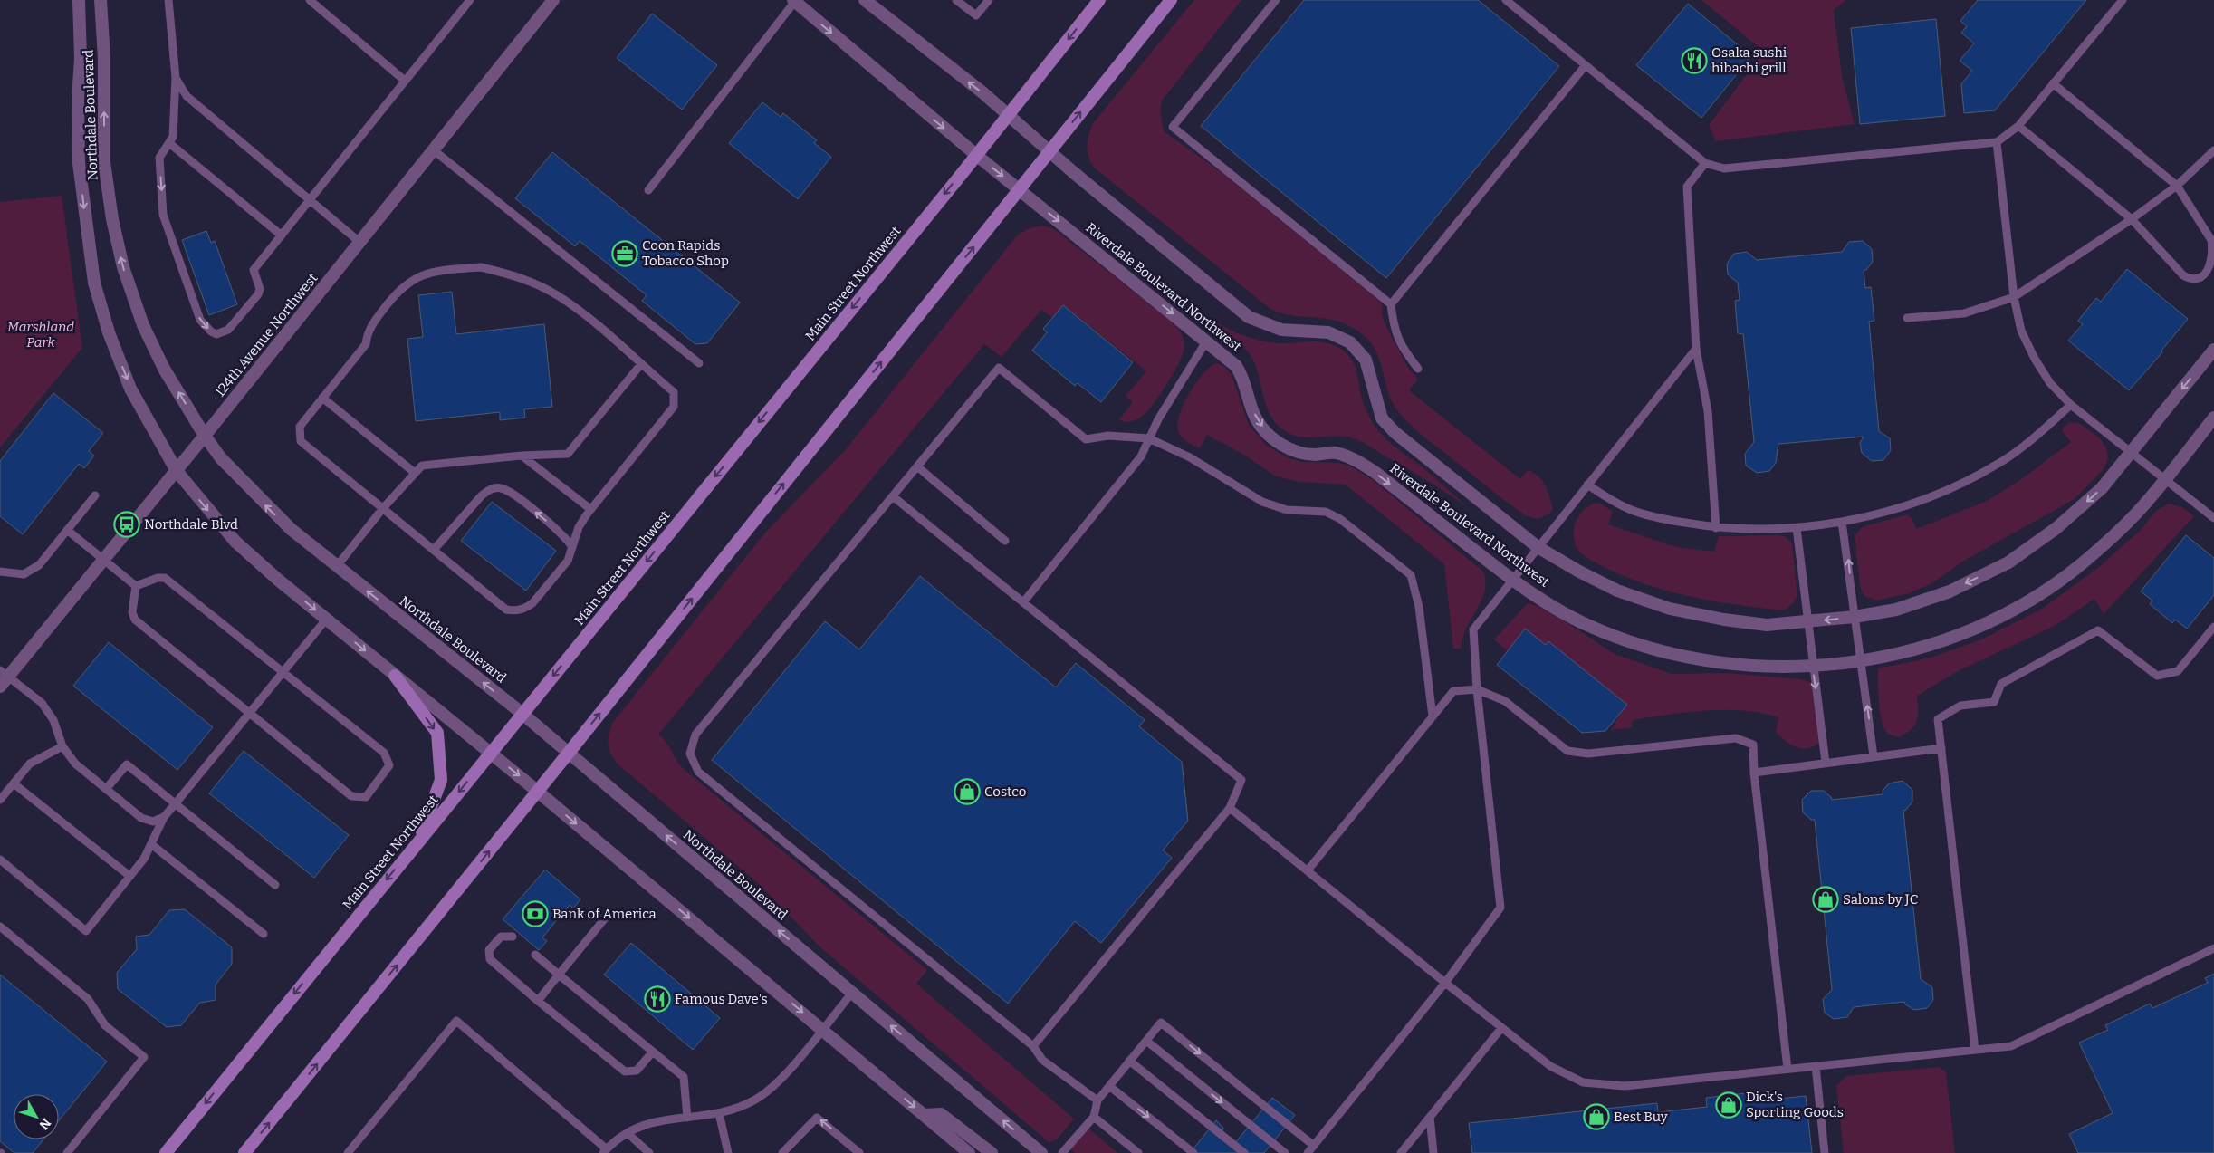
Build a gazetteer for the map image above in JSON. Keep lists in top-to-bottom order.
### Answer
{
  "streets": {
    "main road": ["Main Street Northwest"],
    "street": ["Northdale Boulevard", "Riverdale Boulevard Northwest", "124th Avenue Northwest"]
  },
  "crossings": [
    ["Northdale Boulevard", "Main Street Northwest"],
    ["Northdale Boulevard", "124th Avenue Northwest"],
    ["Main Street Northwest", "Riverdale Boulevard Northwest"]
  ],
  "parks": ["Marshland Park"],
  "places": {
    "restaurant": ["Osaka sushi hibachi grill", "Famous Dave's"],
    "office": ["Coon Rapids Tobacco Shop"],
    "bus stop": ["Northdale Blvd"],
    "shop": [
      "Costco",
      "Salons by JC",
      "Dick's Sporting Goods",
      "Best Buy"
    ],
    "bank": ["Bank of America"]
  },
  "north": "bottom right"
}
